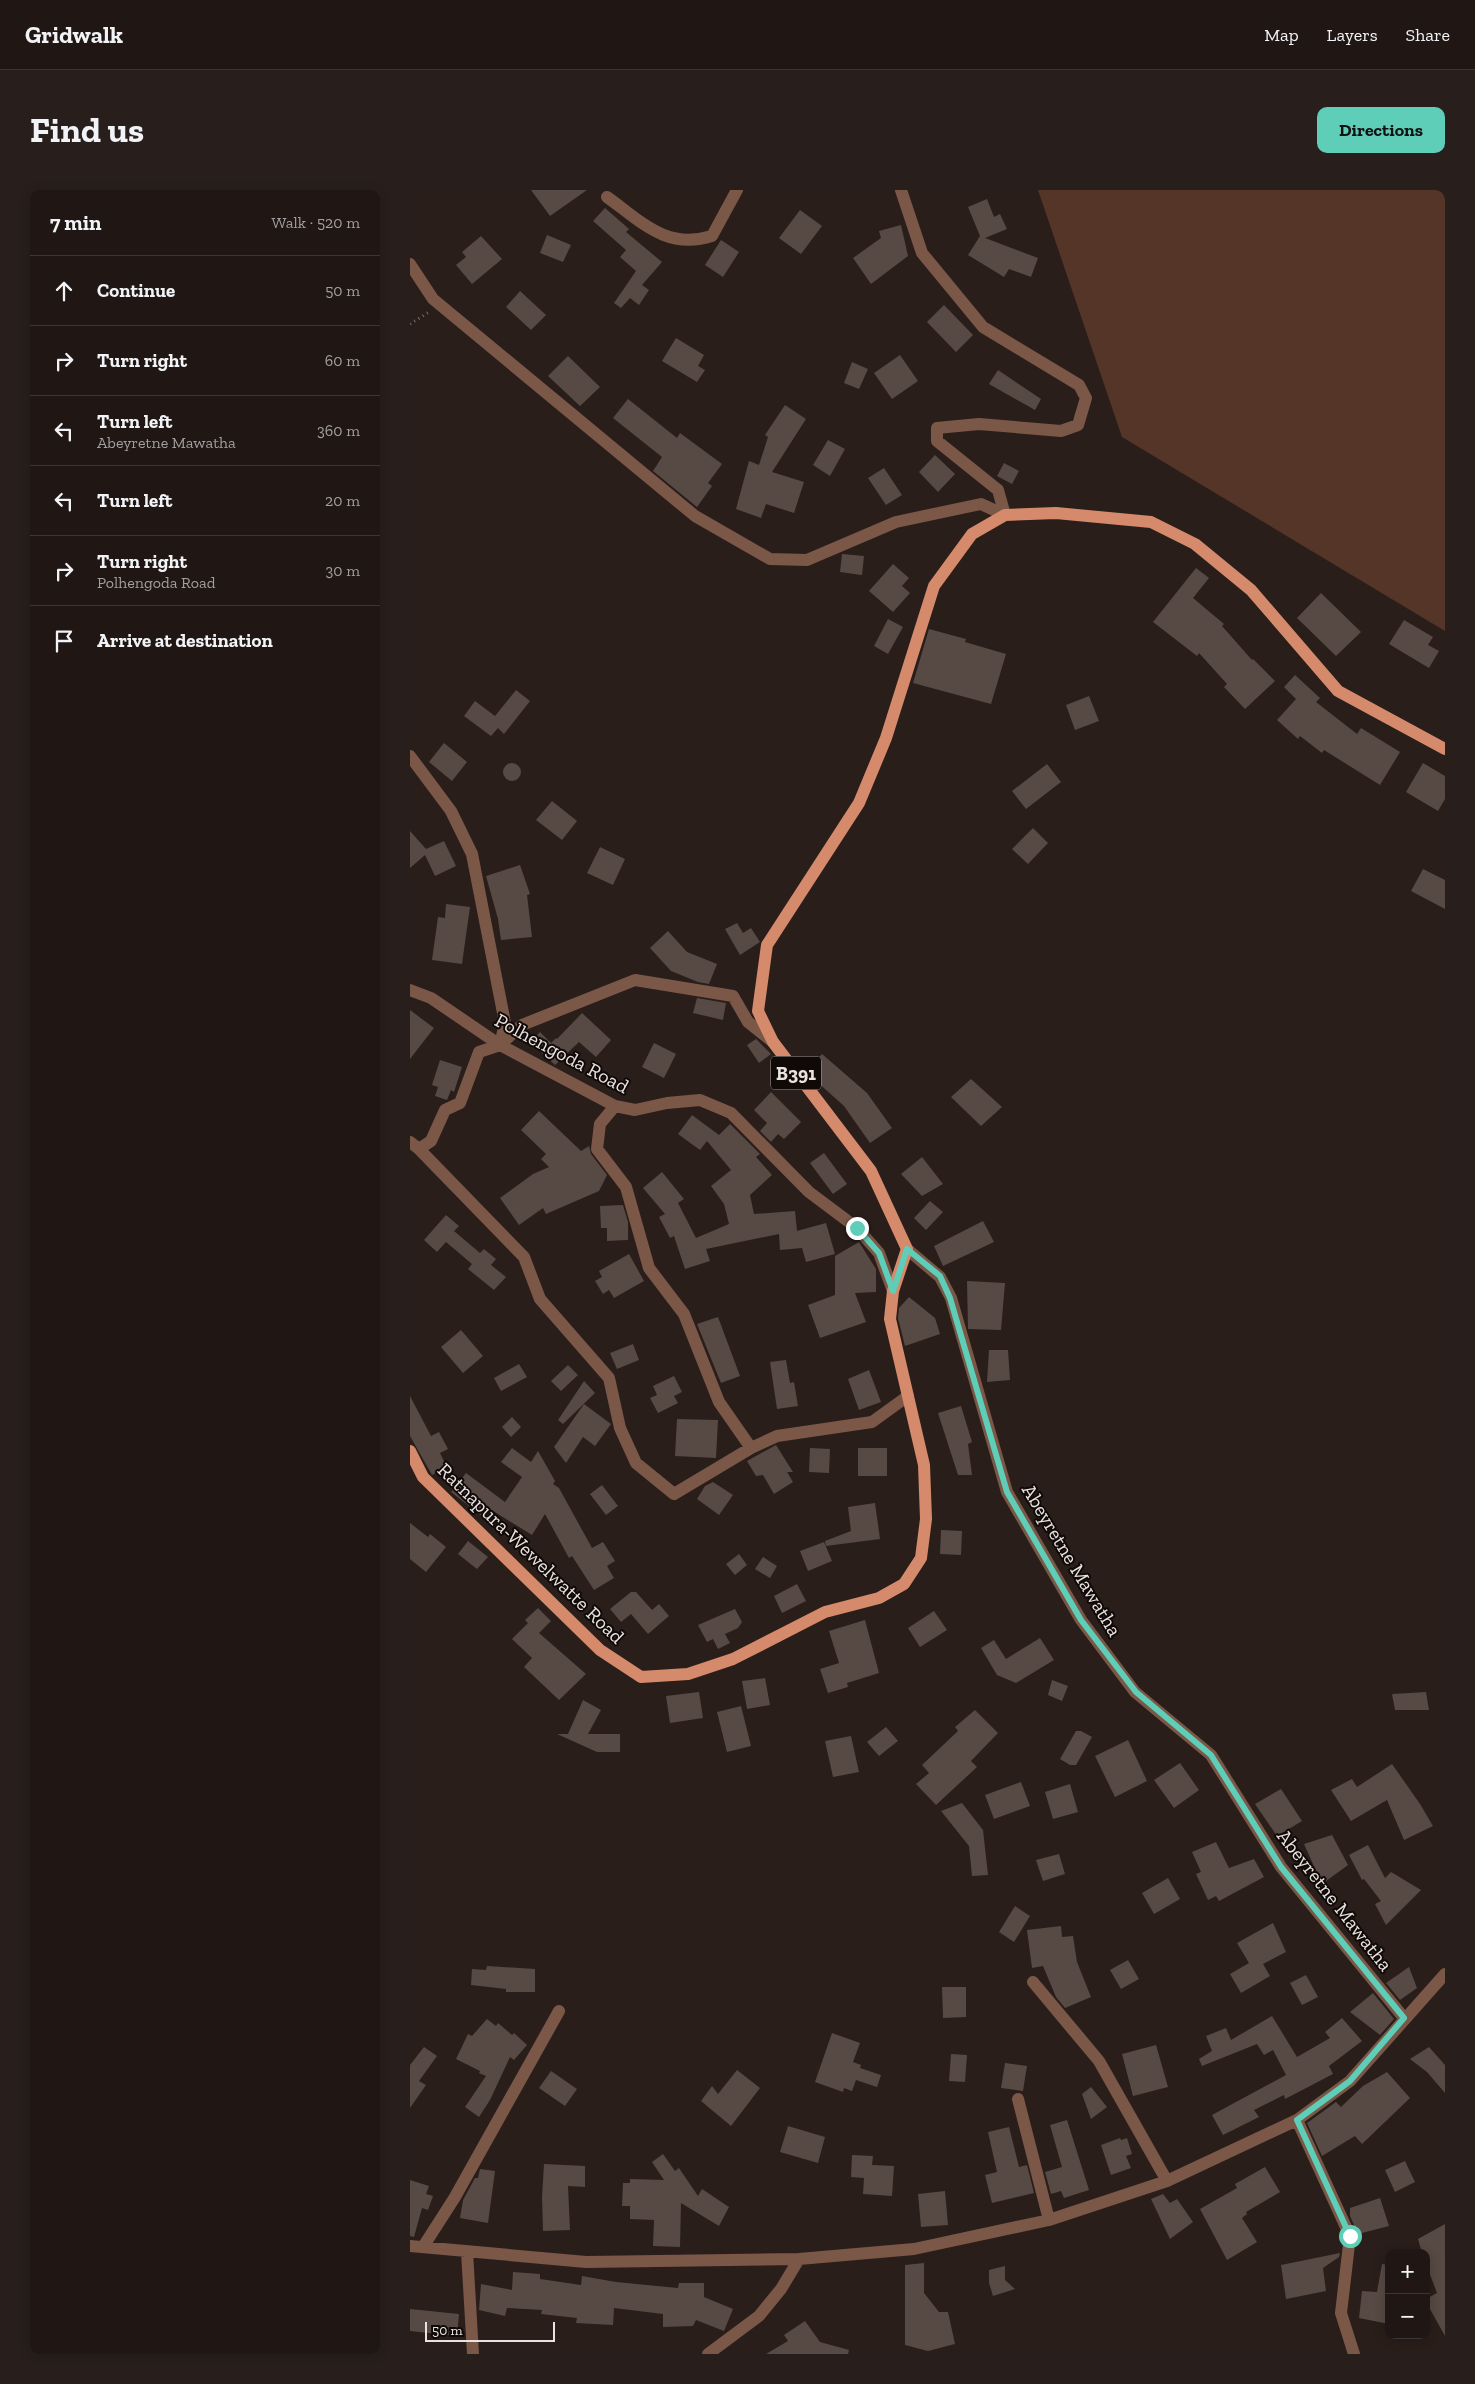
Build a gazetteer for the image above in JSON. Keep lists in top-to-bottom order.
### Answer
{
  "streets": {
    "main road": ["B391", "Ratnapura-Wewelwatte Road"],
    "street": ["Polhengoda Road", "Abeyretne Mawatha"]
  },
  "crossings": [
    ["Polhengoda Road", "Ratnapura-Wewelwatte Road"],
    ["B391", "Ratnapura-Wewelwatte Road"],
    ["B391", "Abeyretne Mawatha"],
    ["Ratnapura-Wewelwatte Road", "Abeyretne Mawatha"]
  ],
  "scale_bar": "50 m",
  "page": {
    "header": "Gridwalk",
    "nav": ["Map", "Layers", "Share"],
    "buttons": "Directions",
    "title": "Find us",
    "heading": ["7 min", "Walk · 520 m"],
    "list": [
      ["Continue", "50 m"],
      ["Turn right", "60 m"],
      ["Turn left", "Abeyretne Mawatha", "360 m"],
      ["Turn left", "20 m"],
      ["Turn right", "Polhengoda Road", "30 m"],
      "Arrive at destination"
    ],
    "map_buttons": ["+", "−"],
    "scale": "50 m"
  }
}
